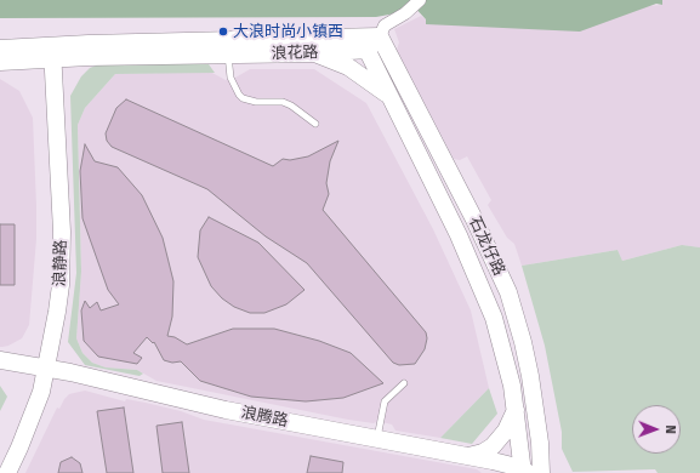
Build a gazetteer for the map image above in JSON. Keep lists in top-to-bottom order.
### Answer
{
  "streets": {
    "main road": [
      "浪花路",
      "石龙仔路",
      "浪静路",
      "浪腾路"
    ]
  },
  "crossings": [
    ["浪花路", "石龙仔路"],
    ["浪花路", "浪静路"],
    ["石龙仔路", "浪腾路"],
    ["浪静路", "浪腾路"]
  ],
  "places": ["大浪时尚小镇西"],
  "north": "right"
}
